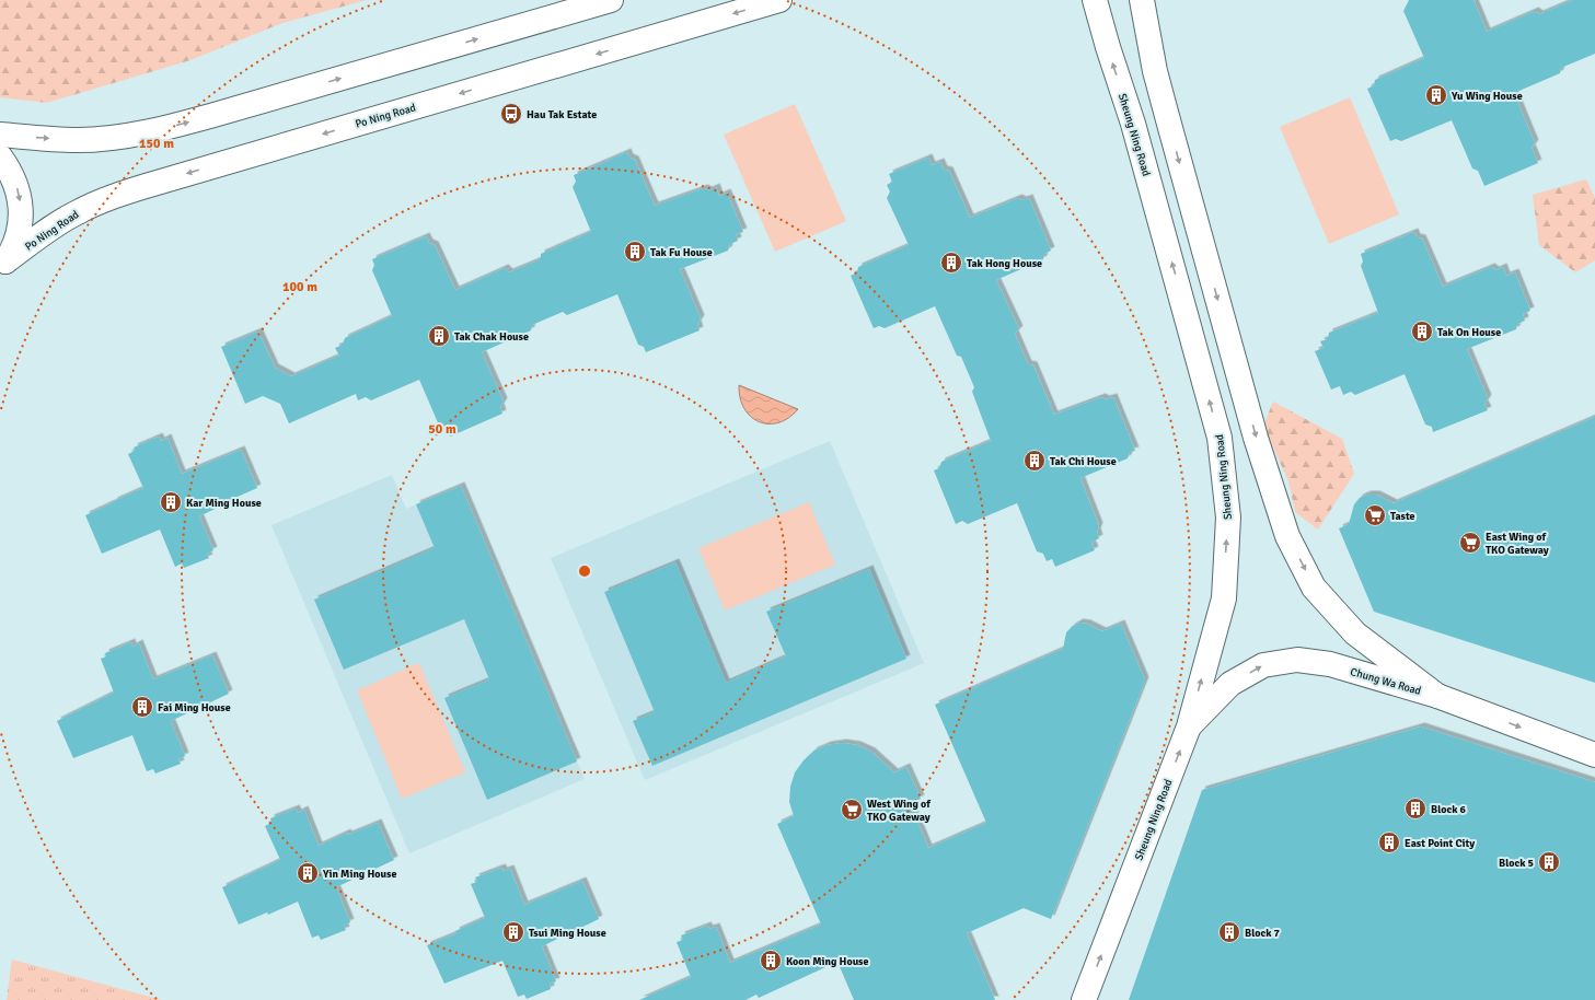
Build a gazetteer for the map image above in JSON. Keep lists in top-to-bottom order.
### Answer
{
  "streets": {
    "street": ["Po Ning Road", "Sheung Ning Road", "Chung Wa Road"]
  },
  "crossings": [
    ["Sheung Ning Road", "Chung Wa Road"]
  ],
  "one_way": ["Sheung Ning Road", "Chung Wa Road"],
  "places": {
    "building": [
      "Yu Wing House",
      "Tak Fu House",
      "Tak Hong House",
      "Tak On House",
      "Tak Chak House",
      "Tak Chi House",
      "Kar Ming House",
      "Fai Ming House",
      "Block 6",
      "East Point City",
      "Block 5",
      "Yin Ming House",
      "Tsui Ming House",
      "Block 7",
      "Koon Ming House"
    ],
    "bus stop": ["Hau Tak Estate"],
    "supermarket": ["Taste", "East Wing of TKO Gateway", "West Wing of TKO Gateway"]
  },
  "rings": ["150 m", "100 m", "50 m"]
}
